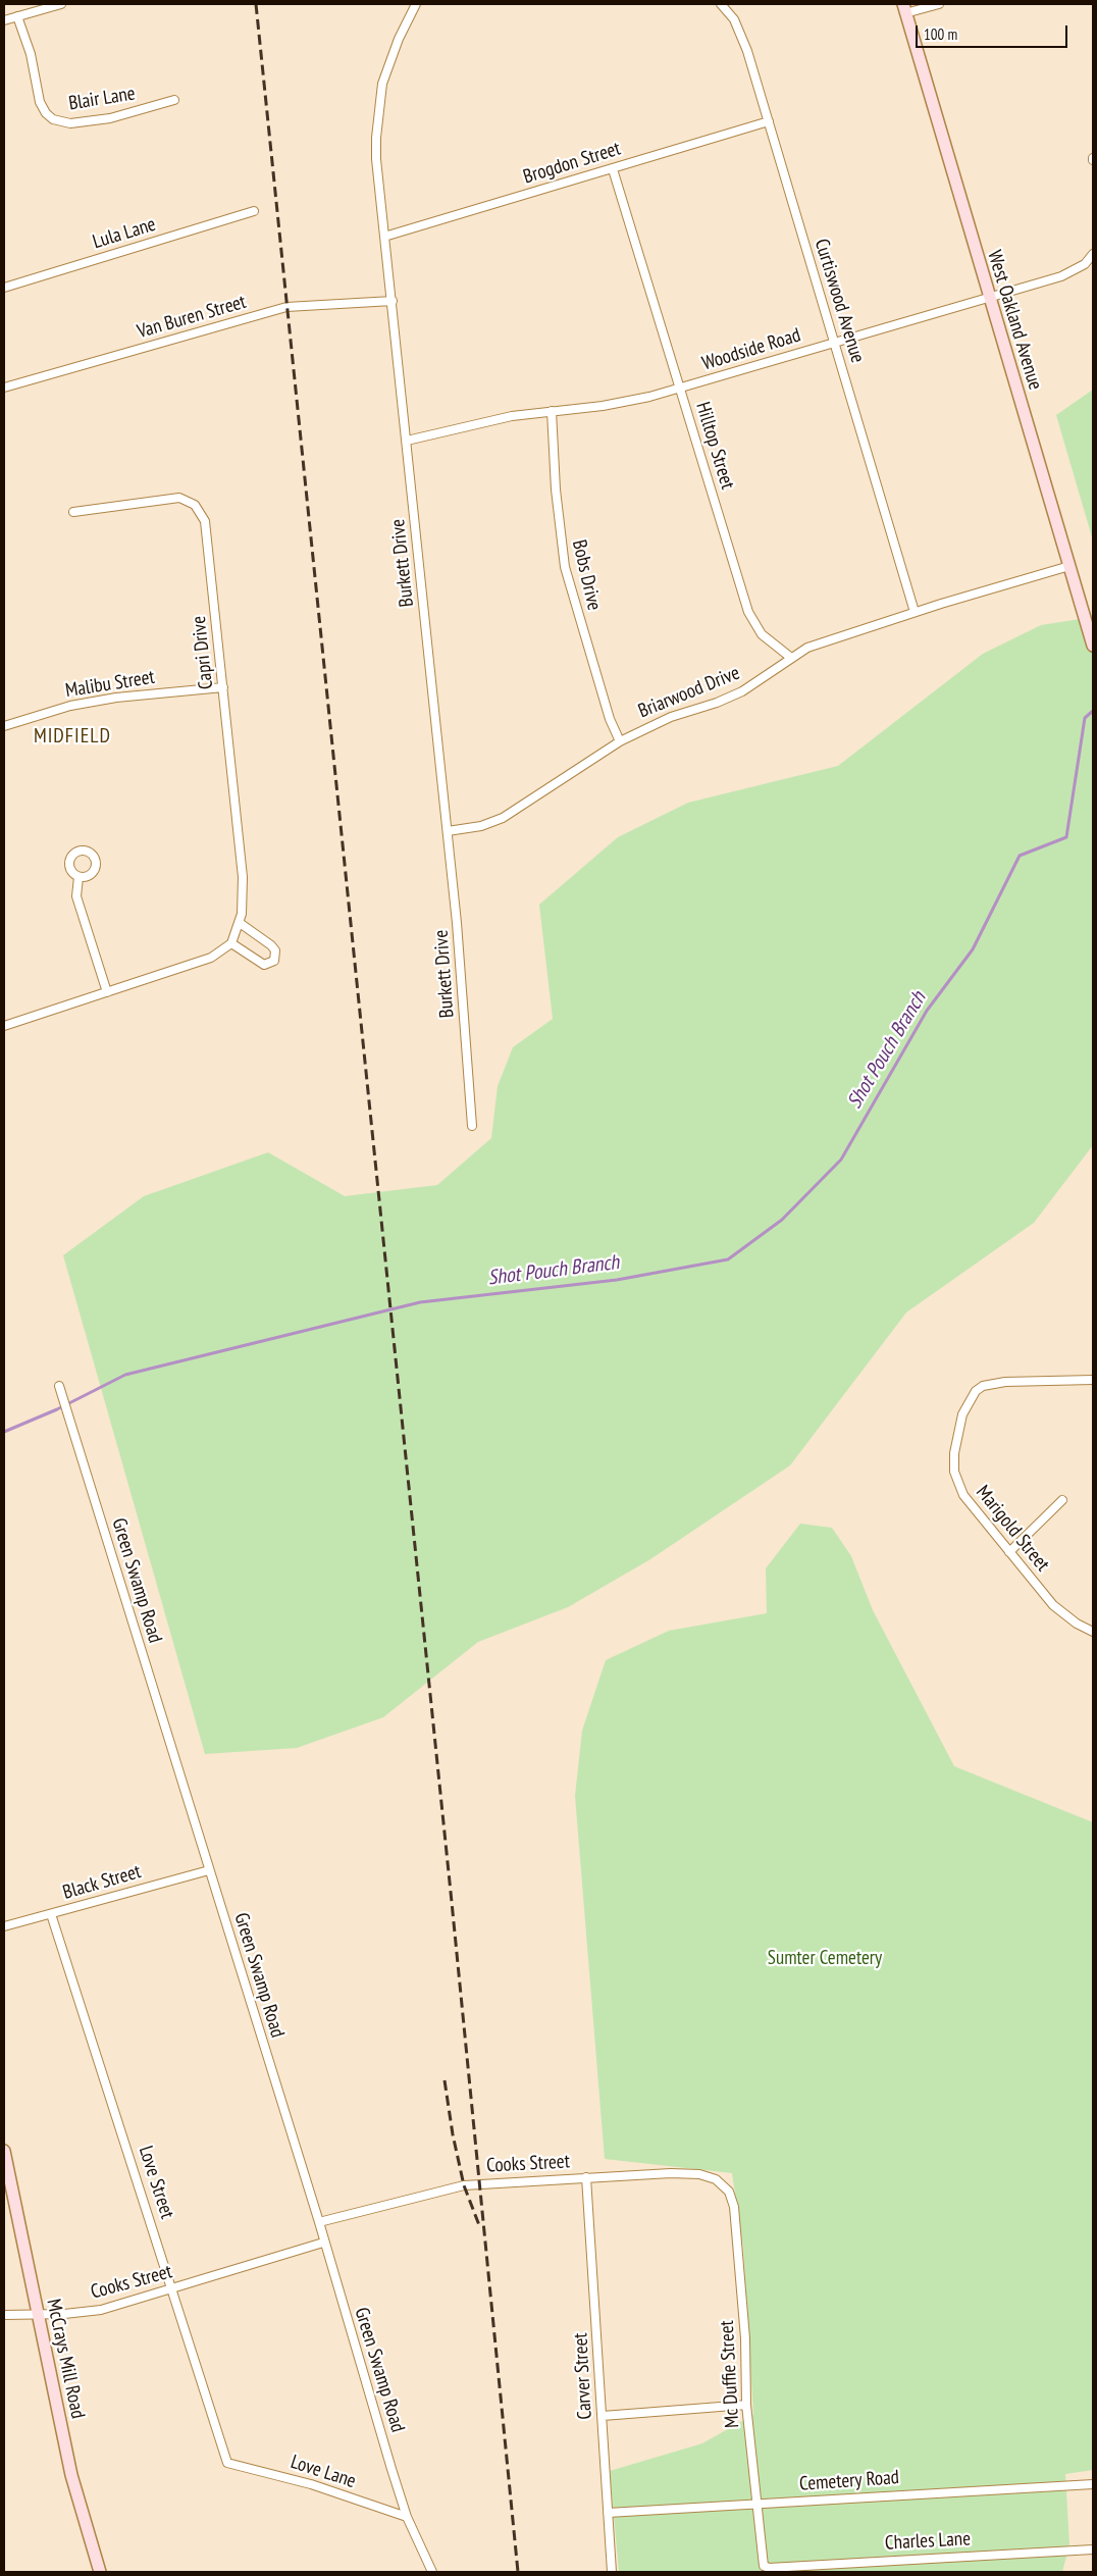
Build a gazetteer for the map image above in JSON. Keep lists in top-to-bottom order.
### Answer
{
  "streets": {
    "street": [
      "Blair Lane",
      "Brogdon Street",
      "Lula Lane",
      "Curtiswood Avenue",
      "Van Buren Street",
      "West Oakland Avenue",
      "Woodside Road",
      "Hilltop Street",
      "Burkett Drive",
      "Bobs Drive",
      "Capri Drive",
      "Malibu Street",
      "Briarwood Drive",
      "Marigold Street",
      "Green Swamp Road",
      "Black Street",
      "Cooks Street",
      "Love Street",
      "McCrays Mill Road",
      "Mc Duffie Street",
      "Carver Street",
      "Love Lane",
      "Cemetery Road",
      "Charles Lane"
    ]
  },
  "crossings": [
    ["Brogdon Street", "Curtiswood Avenue"],
    ["Brogdon Street", "Hilltop Street"],
    ["Brogdon Street", "Burkett Drive"],
    ["Curtiswood Avenue", "Woodside Road"],
    ["Curtiswood Avenue", "Briarwood Drive"],
    ["Van Buren Street", "Burkett Drive"],
    ["West Oakland Avenue", "Woodside Road"],
    ["West Oakland Avenue", "Briarwood Drive"],
    ["Woodside Road", "Hilltop Street"],
    ["Woodside Road", "Burkett Drive"],
    ["Woodside Road", "Bobs Drive"],
    ["Hilltop Street", "Briarwood Drive"],
    ["Burkett Drive", "Briarwood Drive"],
    ["Bobs Drive", "Briarwood Drive"],
    ["Capri Drive", "Malibu Street"],
    ["Green Swamp Road", "Black Street"],
    ["Green Swamp Road", "Cooks Street"],
    ["Green Swamp Road", "Love Lane"],
    ["Black Street", "Love Street"],
    ["Cooks Street", "Love Street"],
    ["Cooks Street", "McCrays Mill Road"],
    ["Cooks Street", "Mc Duffie Street"],
    ["Cooks Street", "Carver Street"],
    ["Love Street", "Love Lane"],
    ["Mc Duffie Street", "Cemetery Road"],
    ["Mc Duffie Street", "Charles Lane"],
    ["Carver Street", "Cemetery Road"]
  ],
  "districts": ["MIDFIELD"],
  "water": ["Shot Pouch Branch"],
  "parks": ["Sumter Cemetery"],
  "scale_bar": "100 m"
}
